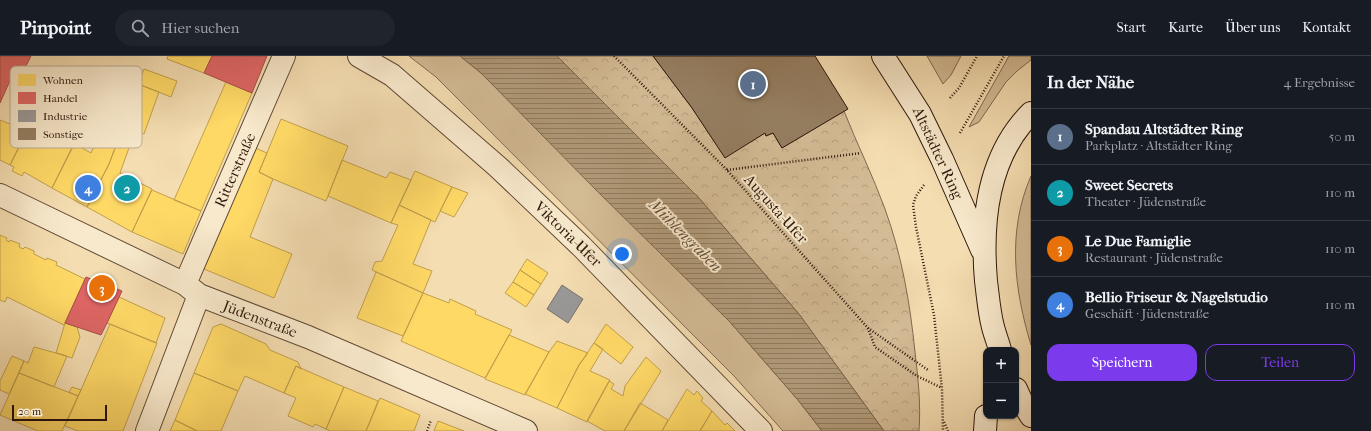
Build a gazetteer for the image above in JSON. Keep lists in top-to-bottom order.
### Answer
{
  "streets": {
    "street": [
      "Altstädter Ring",
      "Ritterstraße",
      "Viktoria-Ufer",
      "Jüdenstraße"
    ],
    "path": ["Augusta-Ufer"]
  },
  "crossings": [
    ["Ritterstraße", "Jüdenstraße"]
  ],
  "water": ["Mühlengraben"],
  "legend": [
    "Wohnen",
    "Handel",
    "Industrie",
    "Sonstige"
  ],
  "scale_bar": "20 m",
  "page": {
    "header": "Pinpoint",
    "search": "Hier suchen",
    "nav": [
      "Start",
      "Karte",
      "Über uns",
      "Kontakt"
    ],
    "heading": ["In der Nähe", "4 Ergebnisse"],
    "pins": [
      "1",
      "2",
      "4",
      "3"
    ],
    "list": [
      {
        "mark": "1",
        "name": "Spandau Altstädter Ring",
        "note": "Parkplatz · Altstädter Ring",
        "value": "50 m"
      },
      {
        "mark": "2",
        "name": "Sweet Secrets",
        "note": "Theater · Jüdenstraße",
        "value": "110 m"
      },
      {
        "mark": "3",
        "name": "Le Due Famiglie",
        "note": "Restaurant · Jüdenstraße",
        "value": "110 m"
      },
      {
        "mark": "4",
        "name": "Bellio Friseur & Nagelstudio",
        "note": "Geschäft · Jüdenstraße",
        "value": "110 m"
      }
    ],
    "buttons": ["Speichern", "Teilen"],
    "map_buttons": ["+", "−"],
    "scale": "20 m"
  }
}
